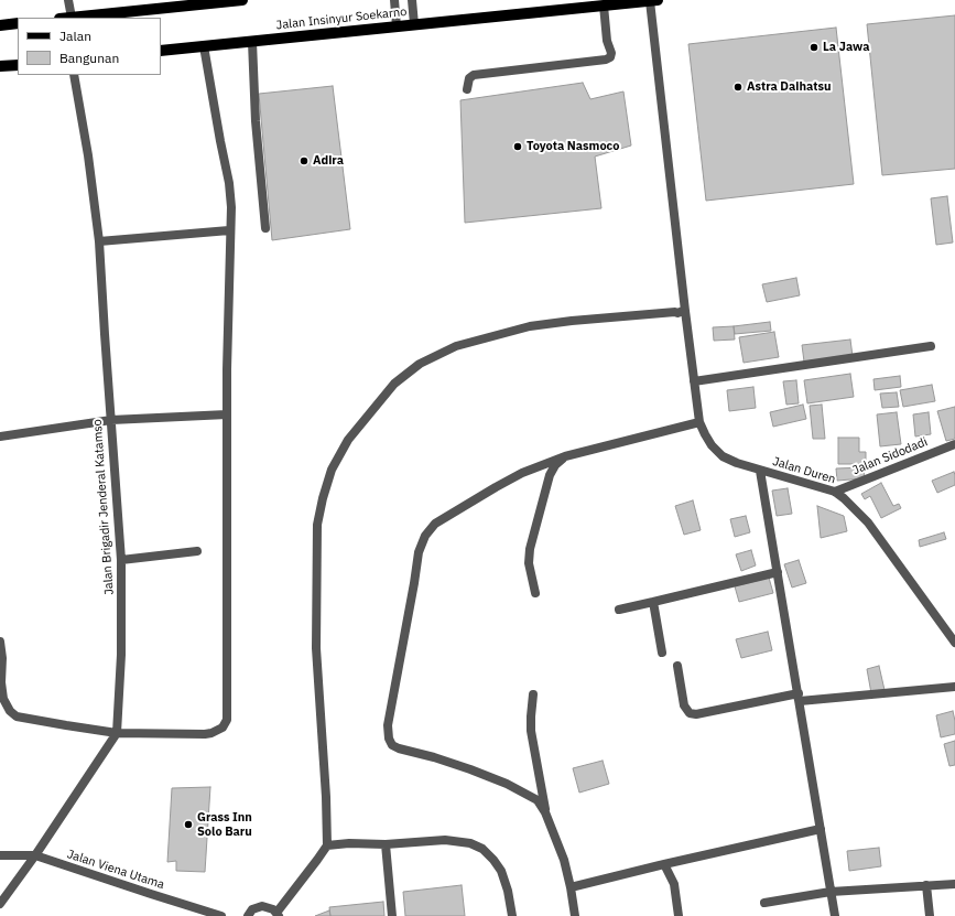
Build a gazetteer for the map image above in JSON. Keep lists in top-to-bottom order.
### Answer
{
  "streets": {
    "main road": ["Jalan Insinyur Soekarno"],
    "street": [
      "Jalan Sidodadi",
      "Jalan Duren",
      "Jalan Brigadir Jenderal Katamso",
      "Jalan Viena Utama"
    ]
  },
  "crossings": [
    ["Jalan Insinyur Soekarno", "Jalan Duren"],
    ["Jalan Sidodadi", "Jalan Duren"]
  ],
  "places": [
    "La Jawa",
    "Astra Daihatsu",
    "Toyota Nasmoco",
    "Adira",
    "Grass Inn Solo Baru"
  ],
  "legend": ["Jalan", "Bangunan"]
}
